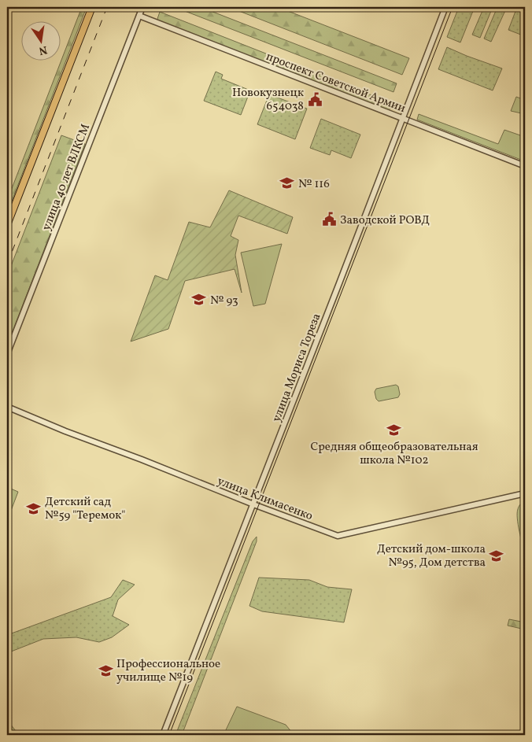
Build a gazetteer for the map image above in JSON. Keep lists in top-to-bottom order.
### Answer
{
  "streets": {
    "street": [
      "проспект Советской Армии",
      "улица 40 лет ВЛКСМ",
      "улица Мориса Тореза",
      "улица Климасенко"
    ]
  },
  "crossings": [
    ["проспект Советской Армии", "улица 40 лет ВЛКСМ"],
    ["проспект Советской Армии", "улица Мориса Тореза"],
    ["улица Мориса Тореза", "улица Климасенко"]
  ],
  "places": {
    "public building": ["Новокузнецк 654038", "Заводской РОВД"],
    "school or university": [
      "№ 116",
      "№ 93",
      "Средняя общеобразовательная школа №102",
      "Детский сад №59 \"Теремок\"",
      "Детский дом-школа №95, Дом детства",
      "Профессиональное училище №19"
    ]
  },
  "north": "bottom"
}
